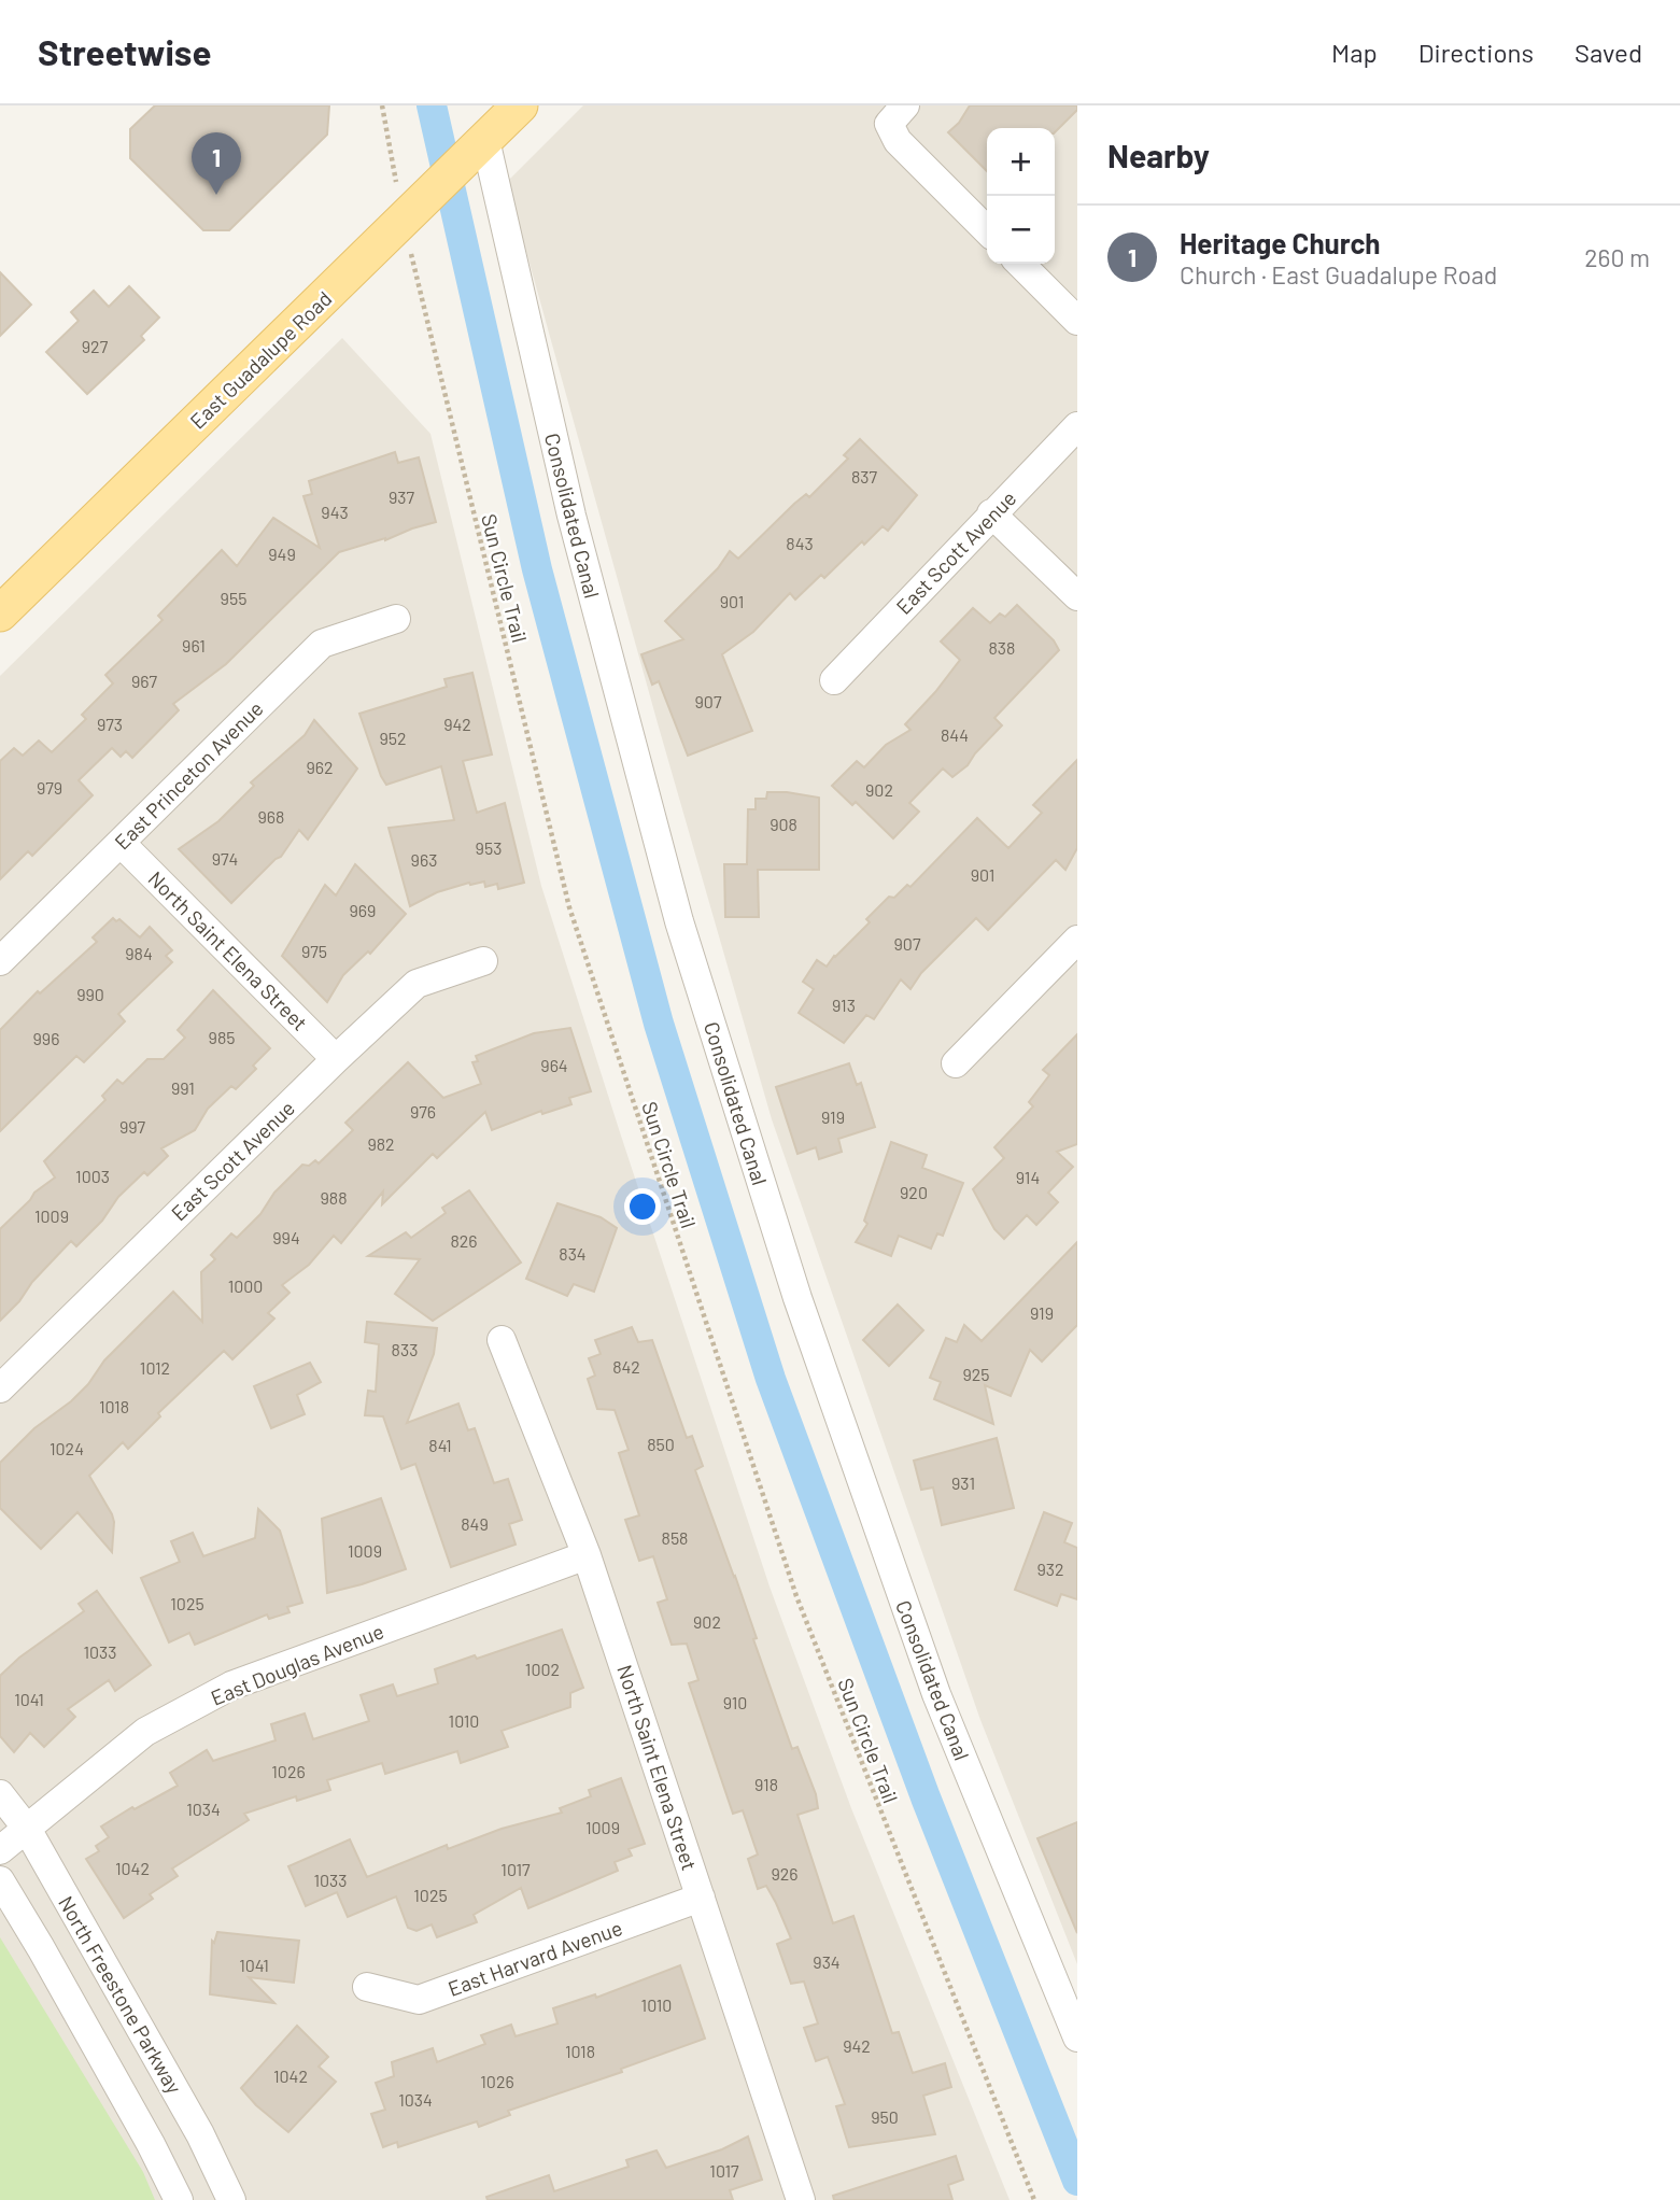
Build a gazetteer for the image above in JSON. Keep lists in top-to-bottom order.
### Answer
{
  "streets": {
    "main road": ["East Guadalupe Road"],
    "street": [
      "Consolidated Canal",
      "East Scott Avenue",
      "East Princeton Avenue",
      "North Saint Elena Street",
      "East Douglas Avenue",
      "East Harvard Avenue",
      "North Freestone Parkway"
    ],
    "path": ["Sun Circle Trail"]
  },
  "crossings": [
    ["East Guadalupe Road", "Consolidated Canal"],
    ["East Guadalupe Road", "Sun Circle Trail"],
    ["East Scott Avenue", "North Saint Elena Street"],
    ["East Princeton Avenue", "North Saint Elena Street"],
    ["North Saint Elena Street", "East Douglas Avenue"],
    ["North Saint Elena Street", "East Harvard Avenue"],
    ["East Douglas Avenue", "North Freestone Parkway"]
  ],
  "house_numbers": [
    "927",
    "837",
    "937",
    "943",
    "843",
    "949",
    "955",
    "901",
    "961",
    "838",
    "967",
    "907",
    "973",
    "942",
    "844",
    "952",
    "962",
    "979",
    "902",
    "968",
    "908",
    "953",
    "974",
    "963",
    "901",
    "969",
    "907",
    "975",
    "984",
    "990",
    "913",
    "985",
    "996",
    "964",
    "991",
    "976",
    "919",
    "997",
    "982",
    "1003",
    "914",
    "920",
    "988",
    "1009",
    "994",
    "826",
    "834",
    "1000",
    "919",
    "833",
    "842",
    "1012",
    "925",
    "1018",
    "850",
    "841",
    "1024",
    "931",
    "849",
    "858",
    "1009",
    "932",
    "1025",
    "902",
    "1033",
    "1002",
    "1041",
    "910",
    "1010",
    "1026",
    "918",
    "1034",
    "1009",
    "1042",
    "1017",
    "926",
    "1033",
    "1025",
    "934",
    "1041",
    "1010",
    "942",
    "1018",
    "1042",
    "1026",
    "1034",
    "950",
    "1017"
  ],
  "page": {
    "header": "Streetwise",
    "nav": ["Map", "Directions", "Saved"],
    "heading": "Nearby",
    "map_buttons": ["+", "−"],
    "pins": "1",
    "list": [
      {
        "mark": "1",
        "name": "Heritage Church",
        "note": "Church · East Guadalupe Road",
        "value": "260 m"
      }
    ]
  }
}
